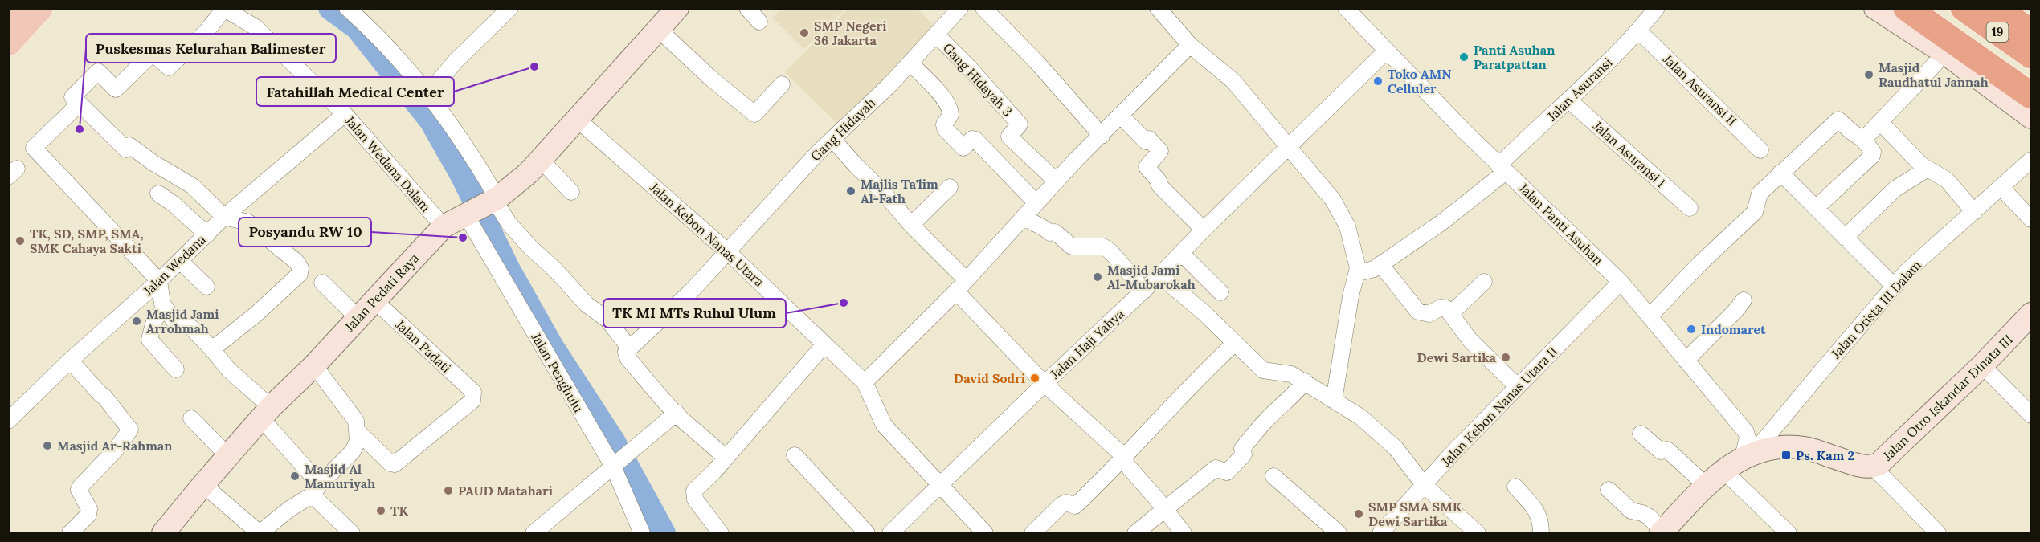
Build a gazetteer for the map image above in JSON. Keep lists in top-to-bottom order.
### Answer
{
  "streets": {
    "highway": ["19"],
    "street": [
      "Gang Hidayah 3",
      "Jalan Asuransi",
      "Jalan Asuransi II",
      "Gang Hidayah",
      "Jalan Asuransi I",
      "Jalan Wedana Dalam",
      "Jalan Panti Asuhan",
      "Jalan Kebon Nanas Utara",
      "Jalan Wedana",
      "Jalan Pedati Raya",
      "Jalan Otista III Dalam",
      "Jalan Haji Yahya",
      "Jalan Padati",
      "Jalan Penghulu",
      "Jalan Otto Iskandar Dinata III",
      "Jalan Kebon Nanas Utara II"
    ]
  },
  "crossings": [
    ["Gang Hidayah 3", "Gang Hidayah"],
    ["Jalan Asuransi", "Jalan Asuransi II"],
    ["Jalan Asuransi", "Jalan Asuransi I"],
    ["Jalan Asuransi", "Jalan Panti Asuhan"],
    ["Gang Hidayah", "Jalan Kebon Nanas Utara"],
    ["Jalan Wedana Dalam", "Jalan Wedana"],
    ["Jalan Wedana Dalam", "Jalan Pedati Raya"],
    ["Jalan Panti Asuhan", "Jalan Otista III Dalam"],
    ["Jalan Panti Asuhan", "Jalan Haji Yahya"],
    ["Jalan Panti Asuhan", "Jalan Otto Iskandar Dinata III"],
    ["Jalan Panti Asuhan", "Jalan Kebon Nanas Utara II"],
    ["Jalan Kebon Nanas Utara", "Jalan Pedati Raya"],
    ["Jalan Kebon Nanas Utara", "Jalan Haji Yahya"],
    ["Jalan Pedati Raya", "Jalan Padati"],
    ["Jalan Pedati Raya", "Jalan Penghulu"],
    ["Jalan Otista III Dalam", "Jalan Otto Iskandar Dinata III"]
  ],
  "places": {
    "other": [
      "SMP Negeri 36 Jakarta",
      "Panti Asuhan Paratpattan",
      "Fatahillah Medical Center",
      "Masjid Raudhatul Jannah",
      "Toko AMN Celluler",
      "Puskesmas Kelurahan Balimester",
      "Majlis Ta'lim Al-Fath",
      "Posyandu RW 10",
      "TK, SD, SMP, SMA, SMK Cahaya Sakti",
      "Masjid Jami Al-Mubarokah",
      "TK MI MTs Ruhul Ulum",
      "Masjid Jami Arrohmah",
      "Indomaret",
      "Dewi Sartika",
      "David Sodri",
      "Masjid Ar-Rahman",
      "Masjid Al Mamuriyah",
      "PAUD Matahari",
      "TK",
      "SMP SMA SMK Dewi Sartika"
    ],
    "transit": ["Ps. Kam 2"]
  }
}
